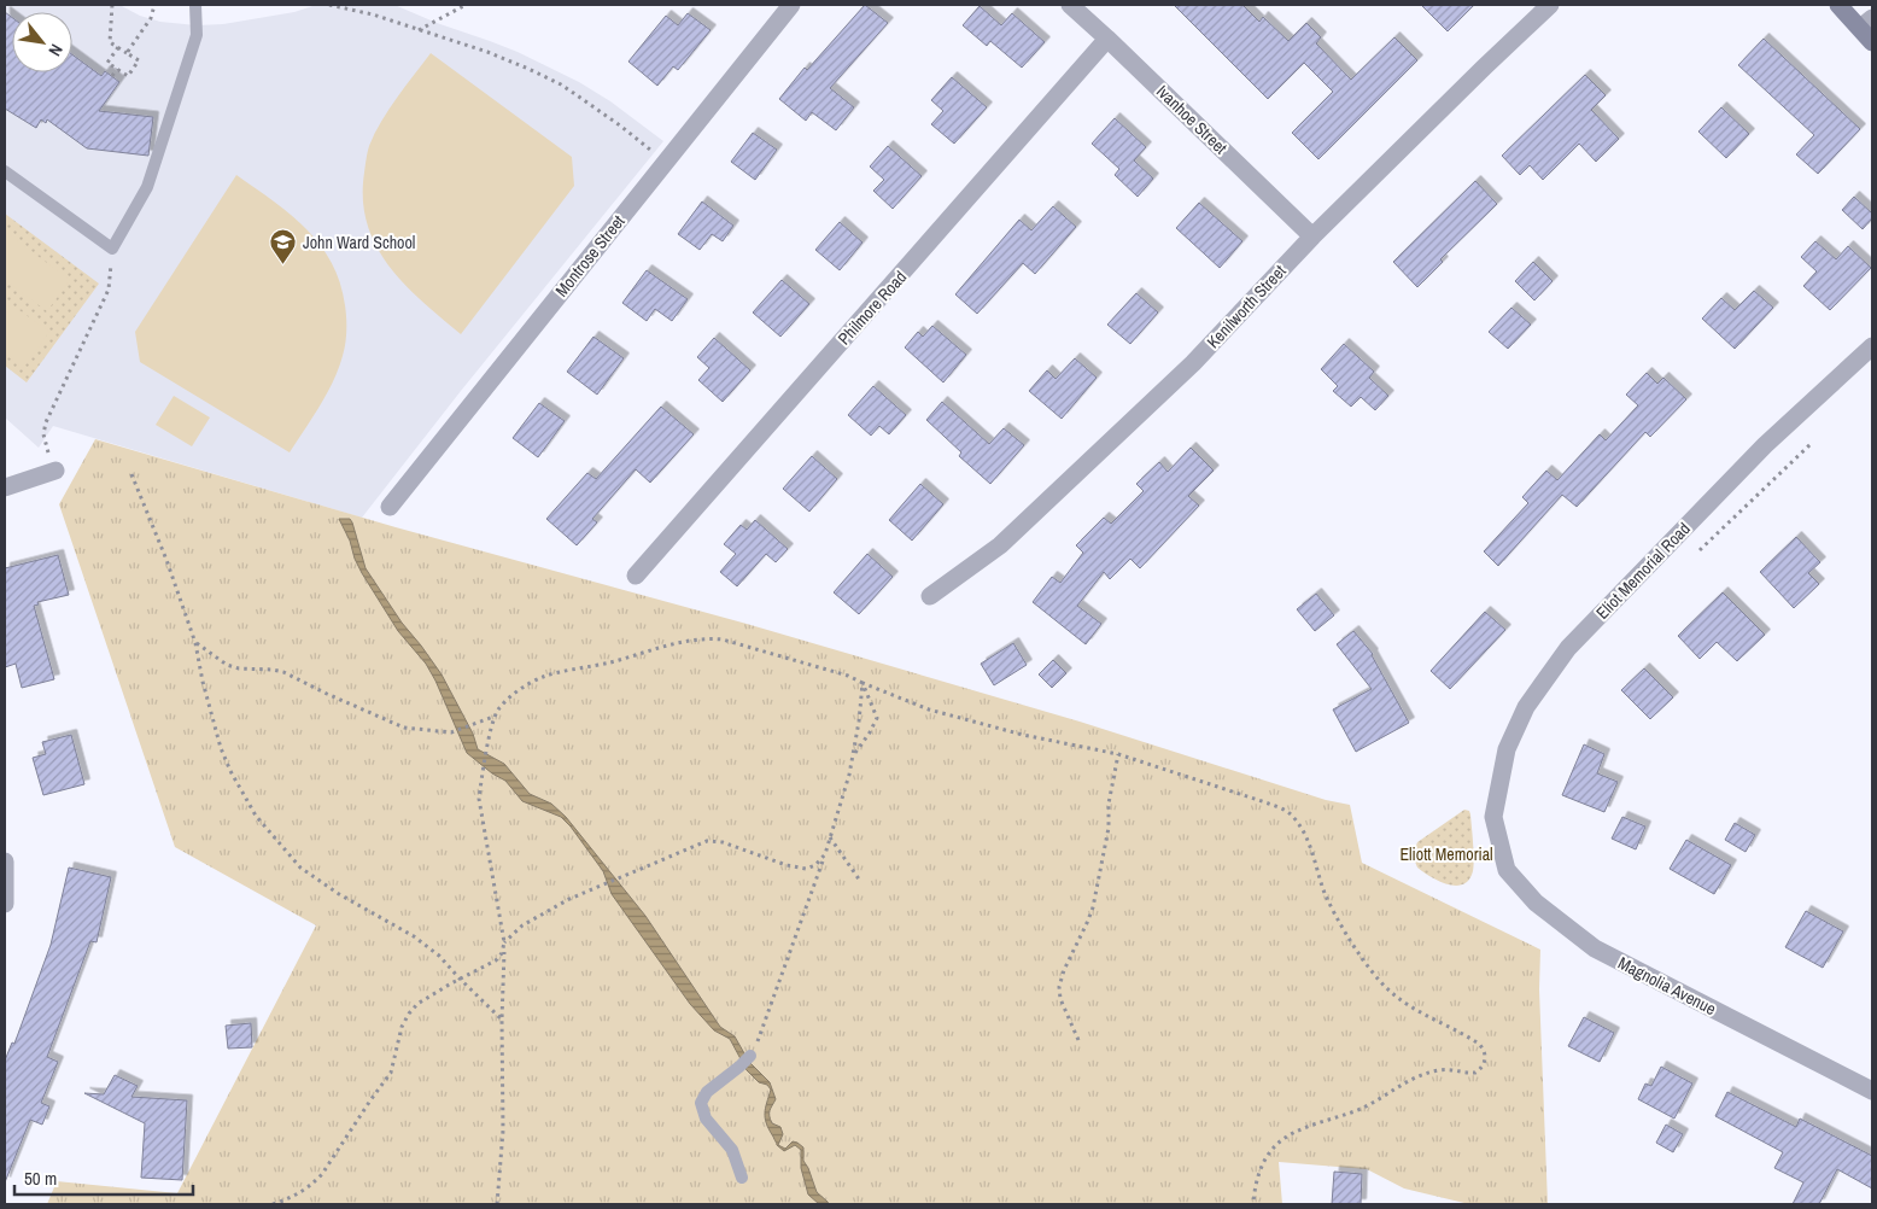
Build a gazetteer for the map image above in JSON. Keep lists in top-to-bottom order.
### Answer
{
  "streets": {
    "street": [
      "Ivanhoe Street",
      "Montrose Street",
      "Kenilworth Street",
      "Philmore Road",
      "Eliot Memorial Road",
      "Magnolia Avenue"
    ]
  },
  "crossings": [
    ["Ivanhoe Street", "Kenilworth Street"],
    ["Ivanhoe Street", "Philmore Road"],
    ["Eliot Memorial Road", "Magnolia Avenue"]
  ],
  "parks": ["Eliott Memorial"],
  "places": {
    "school or university": ["John Ward School"]
  },
  "scale_bar": "50 m",
  "north": "bottom right"
}
